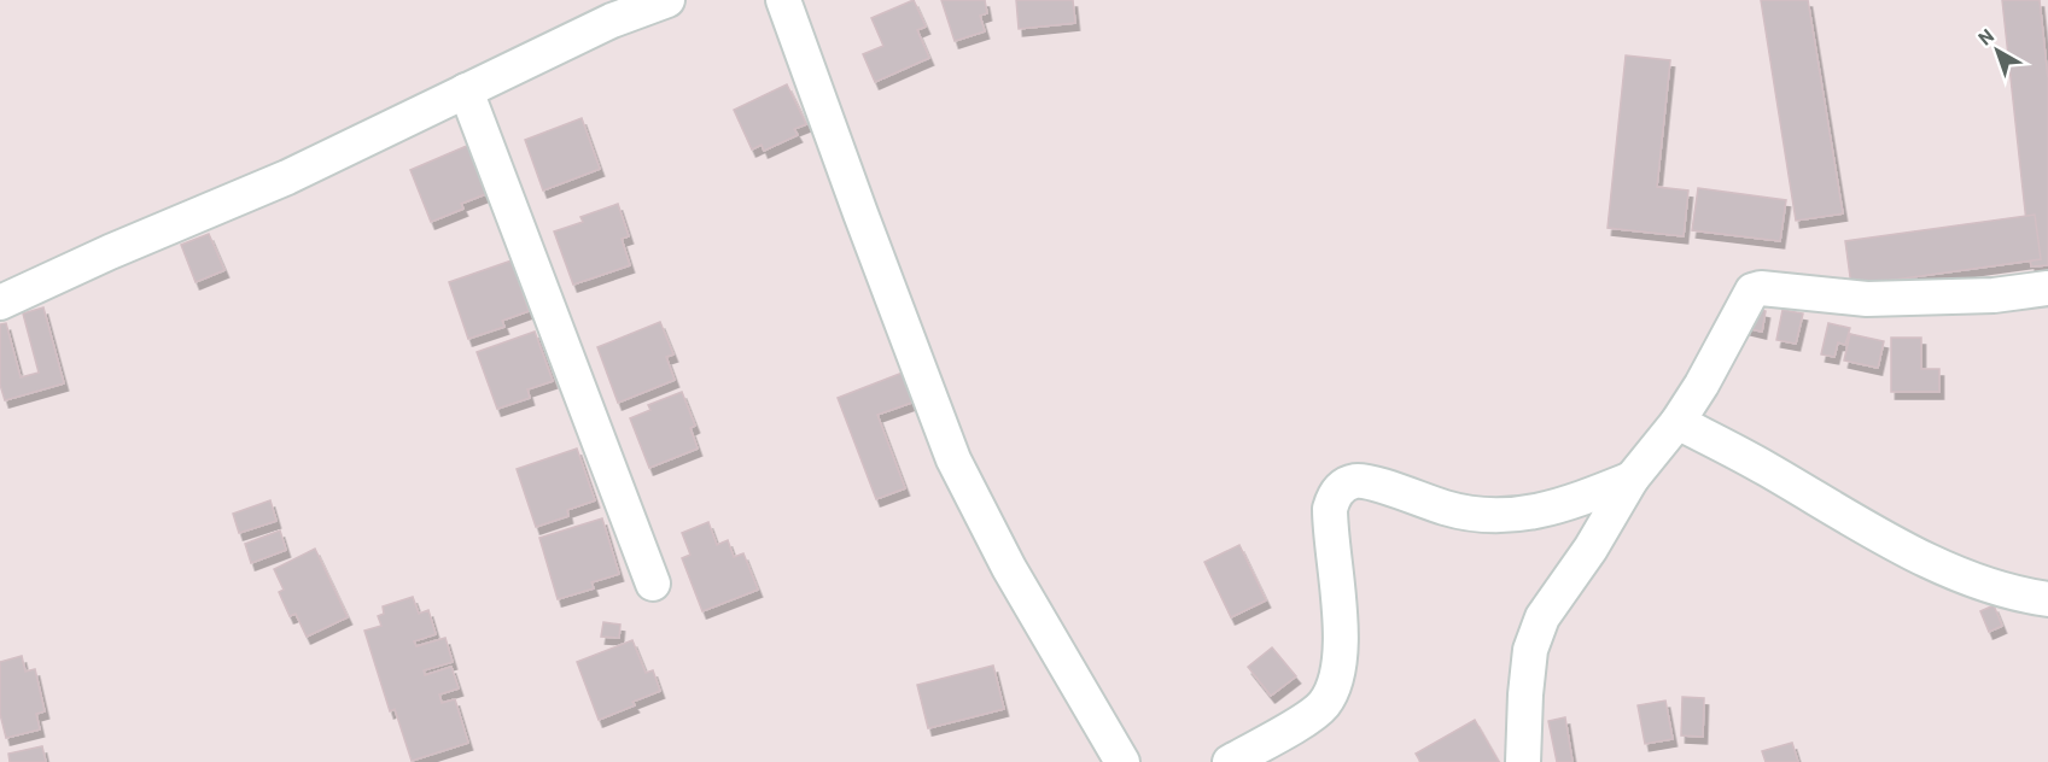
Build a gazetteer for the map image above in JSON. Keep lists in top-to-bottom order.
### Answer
{
  "north": "top left"
}
